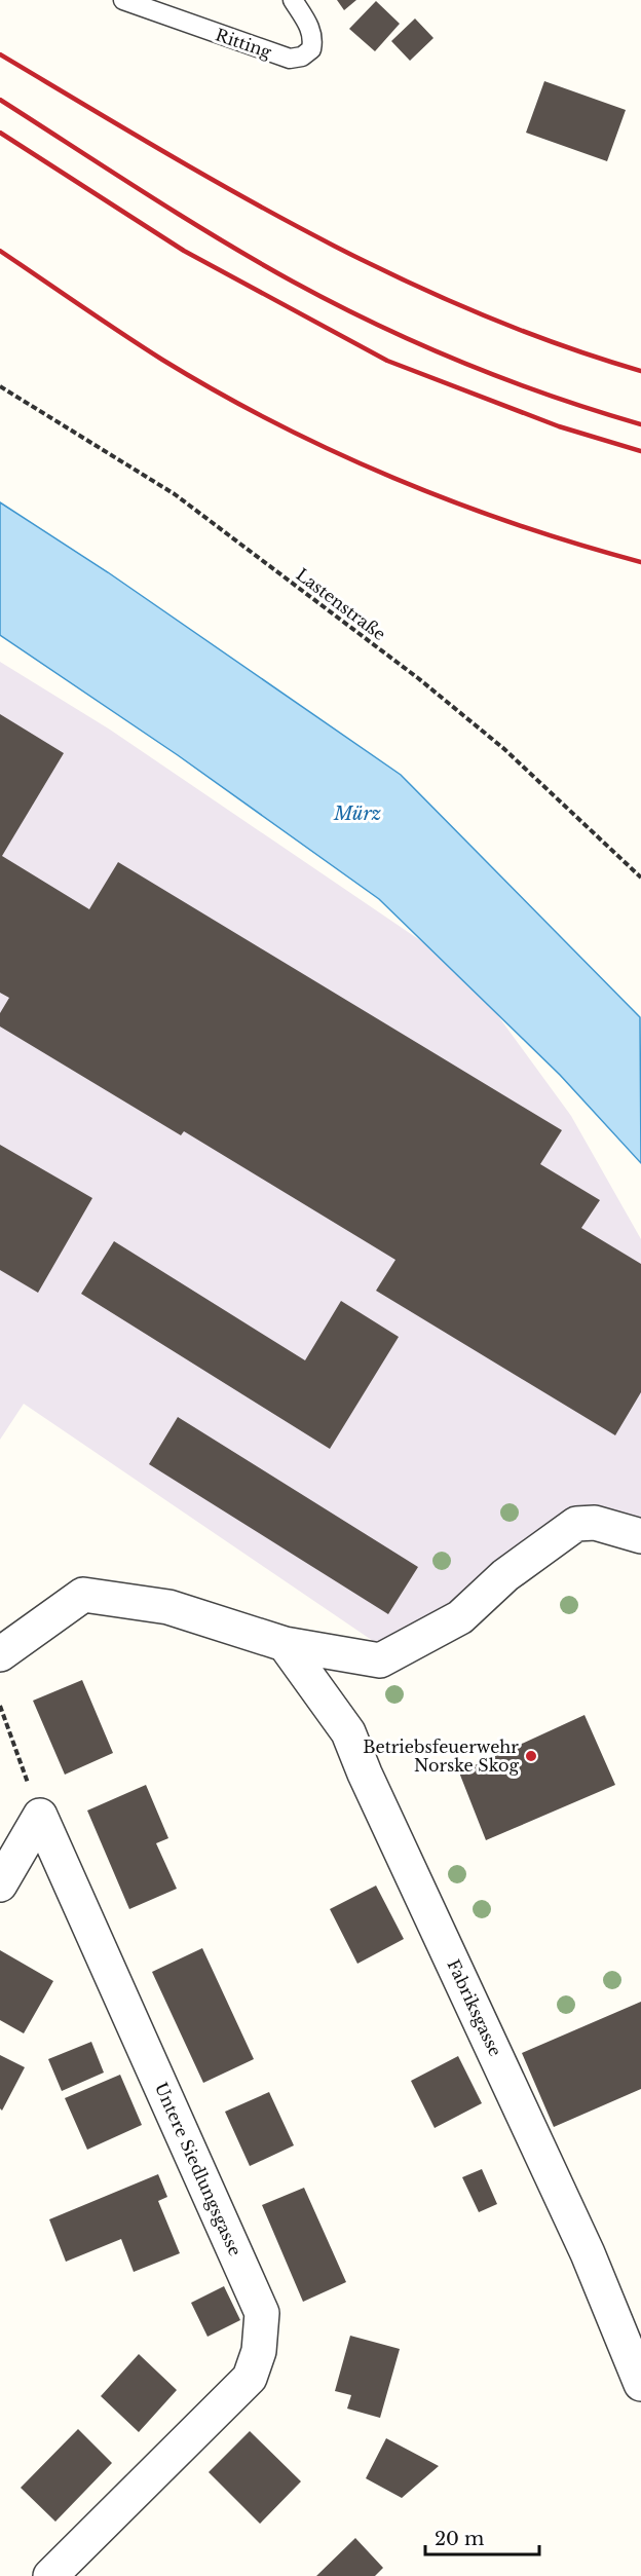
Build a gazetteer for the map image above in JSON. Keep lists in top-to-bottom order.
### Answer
{
  "streets": {
    "street": ["Fabriksgasse", "Untere Siedlungsgasse"],
    "lane": ["Ritting"],
    "path": ["Lastenstraße"]
  },
  "water": ["Mürz"],
  "places": ["Betriebsfeuerwehr Norske Skog"],
  "scale_bar": "20 m"
}
